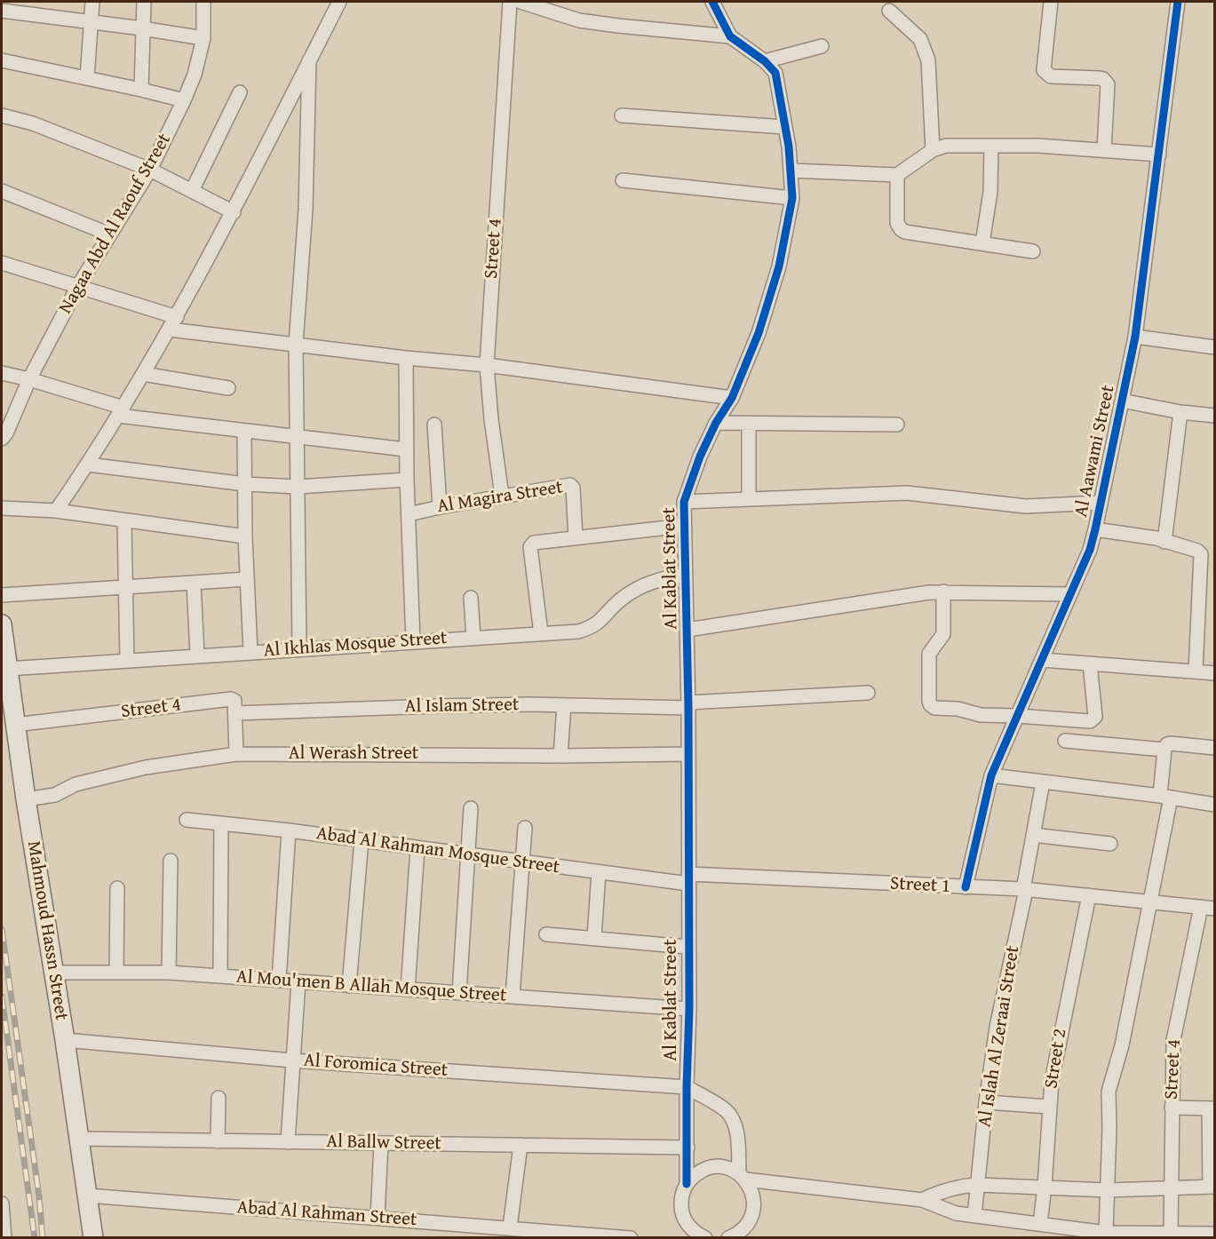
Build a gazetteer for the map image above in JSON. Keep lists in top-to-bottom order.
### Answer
{
  "streets": {
    "street": [
      "Nagaa Abd Al Raouf Street",
      "Street 4",
      "Al Aawami Street",
      "Al Magira Street",
      "Al Kablat Street",
      "Al Ikhlas Mosque Street",
      "Al Islam Street",
      "Al Werash Street",
      "Abad Al Rahman Mosque Street",
      "Street 1",
      "Mahmoud Hassn Street",
      "Al Mou'men B Allah Mosque Street",
      "Al Islah Al Zeraai Street",
      "Street 2",
      "Al Foromica Street",
      "Al Ballw Street",
      "Abad Al Rahman Street"
    ]
  },
  "crossings": [
    ["Street 4", "Al Magira Street"],
    ["Street 4", "Al Islam Street"],
    ["Street 4", "Street 1"],
    ["Street 4", "Mahmoud Hassn Street"],
    ["Al Aawami Street", "Street 1"],
    ["Al Kablat Street", "Al Ikhlas Mosque Street"],
    ["Al Kablat Street", "Al Islam Street"],
    ["Al Kablat Street", "Al Werash Street"],
    ["Al Kablat Street", "Abad Al Rahman Mosque Street"],
    ["Al Kablat Street", "Street 1"],
    ["Al Kablat Street", "Al Mou'men B Allah Mosque Street"],
    ["Al Kablat Street", "Al Foromica Street"],
    ["Al Kablat Street", "Al Ballw Street"],
    ["Al Ikhlas Mosque Street", "Mahmoud Hassn Street"],
    ["Al Werash Street", "Mahmoud Hassn Street"],
    ["Abad Al Rahman Mosque Street", "Street 1"],
    ["Street 1", "Al Islah Al Zeraai Street"],
    ["Street 1", "Street 2"],
    ["Mahmoud Hassn Street", "Al Mou'men B Allah Mosque Street"],
    ["Mahmoud Hassn Street", "Al Foromica Street"],
    ["Mahmoud Hassn Street", "Al Ballw Street"],
    ["Mahmoud Hassn Street", "Abad Al Rahman Street"]
  ]
}
